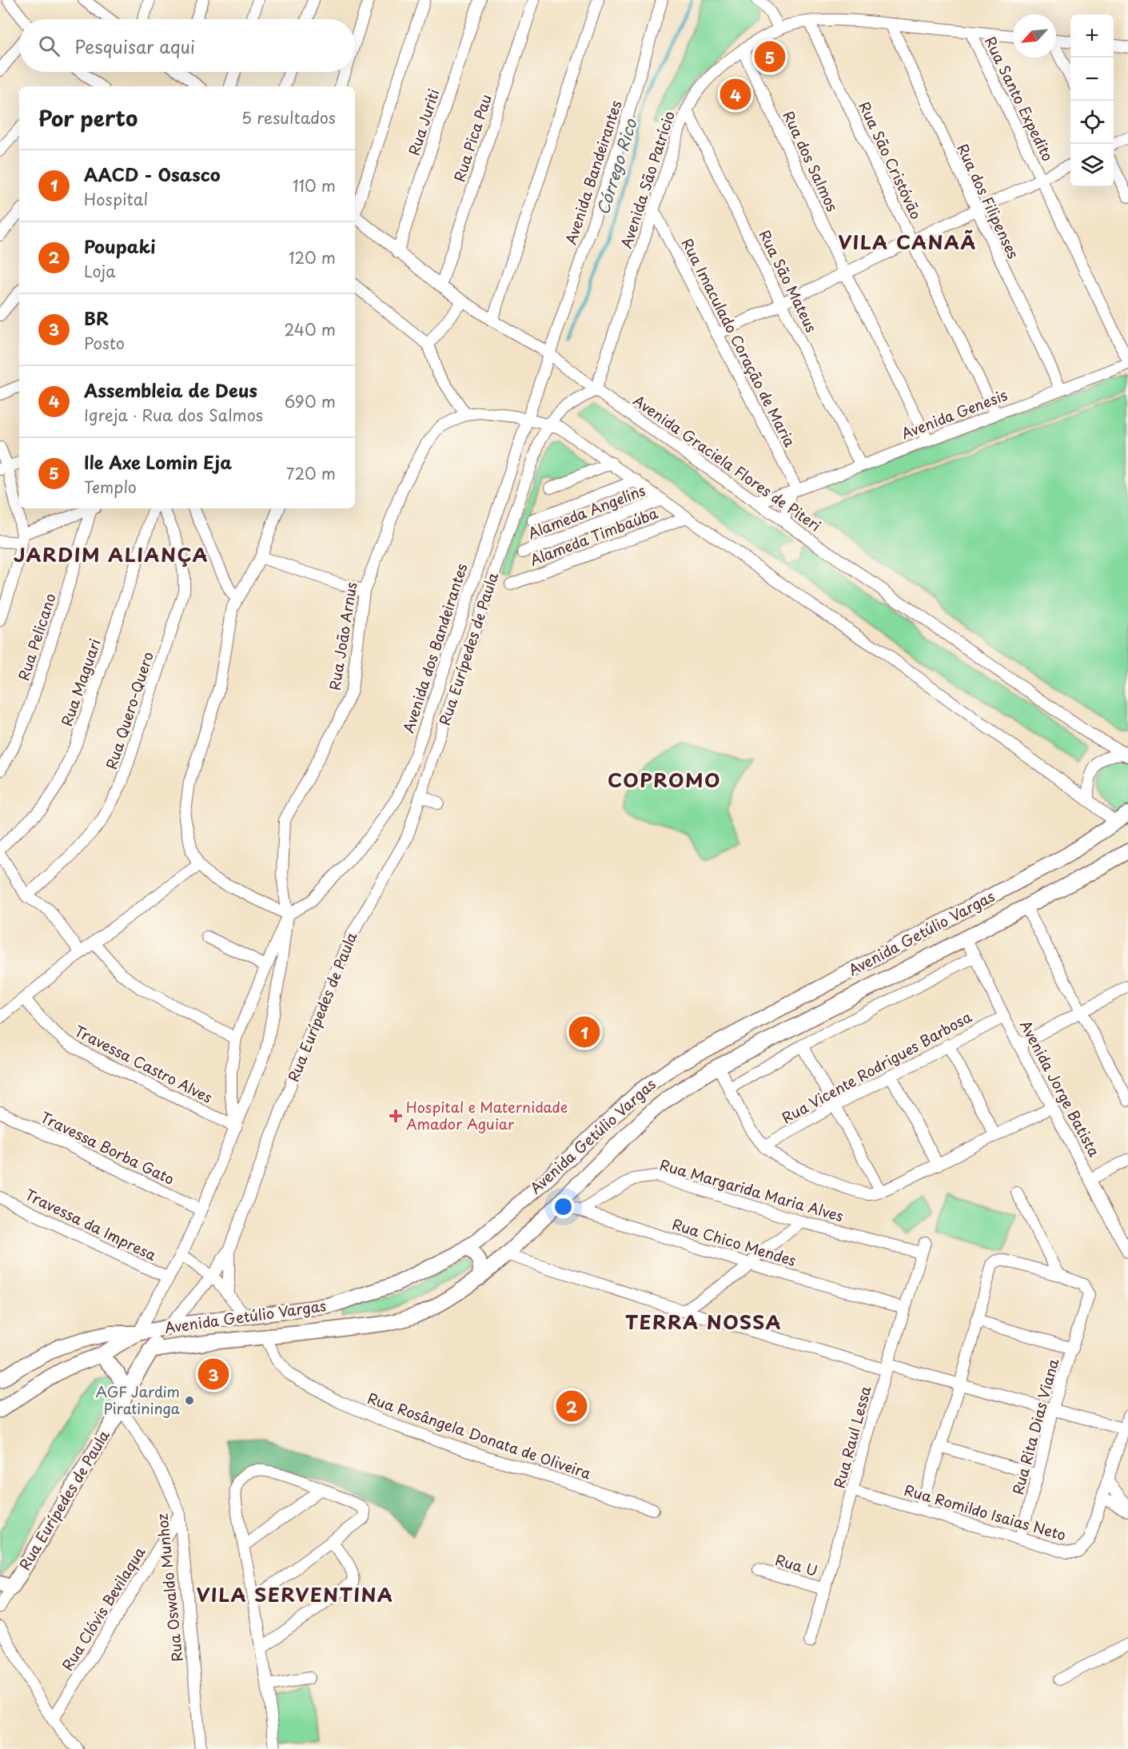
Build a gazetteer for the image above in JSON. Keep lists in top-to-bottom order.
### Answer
{
  "streets": {
    "main road": ["Rua Eurípedes de Paula", "Avenida Getúlio Vargas"],
    "street": [
      "Rua Santo Expedito",
      "Rua Juriti",
      "Rua Pica Pau",
      "Rua São Cristóvão",
      "Rua dos Salmos",
      "Avenida Bandeirantes",
      "Avenida São Patrício",
      "Rua dos Filipenses",
      "Rua São Mateus",
      "Rua Imaculado Coração de Maria",
      "Avenida Genesis",
      "Avenida Graciela Flores de Piteri",
      "Alameda Angelins",
      "Alameda Timbaúba",
      "Rua João Arnus",
      "Rua Pelicano",
      "Avenida dos Bandeirantes",
      "Rua Maguari",
      "Rua Quero-Quero",
      "Travessa Castro Alves",
      "Rua Vicente Rodrigues Barbosa",
      "Avenida Jorge Batista",
      "Travessa Borba Gato",
      "Rua Margarida Maria Alves",
      "Travessa da Impresa",
      "Rua Chico Mendes",
      "Rua Rita Dias Viana",
      "Rua Rosângela Donata de Oliveira",
      "Rua Raul Lessa",
      "Rua Romildo Isaias Neto",
      "Rua U",
      "Rua Oswaldo Munhoz",
      "Rua Clóvis Bevilaqua"
    ]
  },
  "crossings": [
    ["Rua Santo Expedito", "Avenida São Patrício"],
    ["Rua Santo Expedito", "Avenida Genesis"],
    ["Rua Juriti", "Avenida Graciela Flores de Piteri"],
    ["Rua Pica Pau", "Avenida Graciela Flores de Piteri"],
    ["Rua São Cristóvão", "Avenida São Patrício"],
    ["Rua São Cristóvão", "Avenida Genesis"],
    ["Rua dos Salmos", "Avenida São Patrício"],
    ["Rua dos Salmos", "Avenida Genesis"],
    ["Avenida Bandeirantes", "Avenida Graciela Flores de Piteri"],
    ["Avenida Bandeirantes", "Avenida dos Bandeirantes"],
    ["Avenida São Patrício", "Rua dos Filipenses"],
    ["Avenida São Patrício", "Rua São Mateus"],
    ["Avenida São Patrício", "Rua Imaculado Coração de Maria"],
    ["Avenida São Patrício", "Avenida Graciela Flores de Piteri"],
    ["Avenida São Patrício", "Rua Eurípedes de Paula"],
    ["Rua dos Filipenses", "Avenida Genesis"],
    ["Rua São Mateus", "Avenida Genesis"],
    ["Rua Imaculado Coração de Maria", "Avenida Genesis"],
    ["Avenida Genesis", "Avenida Graciela Flores de Piteri"],
    ["Avenida Graciela Flores de Piteri", "Avenida dos Bandeirantes"],
    ["Avenida Graciela Flores de Piteri", "Rua Eurípedes de Paula"],
    ["Rua João Arnus", "Avenida dos Bandeirantes"],
    ["Rua Eurípedes de Paula", "Avenida Getúlio Vargas"],
    ["Rua Eurípedes de Paula", "Rua Oswaldo Munhoz"],
    ["Avenida Getúlio Vargas", "Avenida Jorge Batista"],
    ["Avenida Getúlio Vargas", "Rua Chico Mendes"],
    ["Avenida Getúlio Vargas", "Rua Rosângela Donata de Oliveira"],
    ["Rua Vicente Rodrigues Barbosa", "Avenida Jorge Batista"],
    ["Rua Margarida Maria Alves", "Rua Chico Mendes"],
    ["Rua Margarida Maria Alves", "Rua Raul Lessa"],
    ["Rua Chico Mendes", "Rua Raul Lessa"],
    ["Rua Rita Dias Viana", "Rua Romildo Isaias Neto"],
    ["Rua Raul Lessa", "Rua Romildo Isaias Neto"],
    ["Rua Raul Lessa", "Rua U"],
    ["Rua Oswaldo Munhoz", "Rua Clóvis Bevilaqua"]
  ],
  "districts": [
    "VILA CANAÃ",
    "JARDIM ALIANÇA",
    "COPROMO",
    "TERRA NOSSA",
    "VILA SERVENTINA"
  ],
  "water": ["Córrego Rico"],
  "places": {
    "health": ["Hospital e Maternidade Amador Aguiar"],
    "other": ["AGF Jardim Piratininga"]
  },
  "north": "bottom left",
  "page": {
    "map_buttons": ["+", "−"],
    "search": "Pesquisar aqui",
    "pins": [
      "5",
      "4",
      "1",
      "3",
      "2"
    ],
    "heading": ["Por perto", "5 resultados"],
    "list": [
      {
        "mark": "1",
        "name": "AACD - Osasco",
        "note": "Hospital",
        "value": "110 m"
      },
      {
        "mark": "2",
        "name": "Poupaki",
        "note": "Loja",
        "value": "120 m"
      },
      {
        "mark": "3",
        "name": "BR",
        "note": "Posto",
        "value": "240 m"
      },
      {
        "mark": "4",
        "name": "Assembleia de Deus",
        "note": "Igreja · Rua dos Salmos",
        "value": "690 m"
      },
      {
        "mark": "5",
        "name": "Ile Axe Lomin Eja",
        "note": "Templo",
        "value": "720 m"
      }
    ]
  }
}
